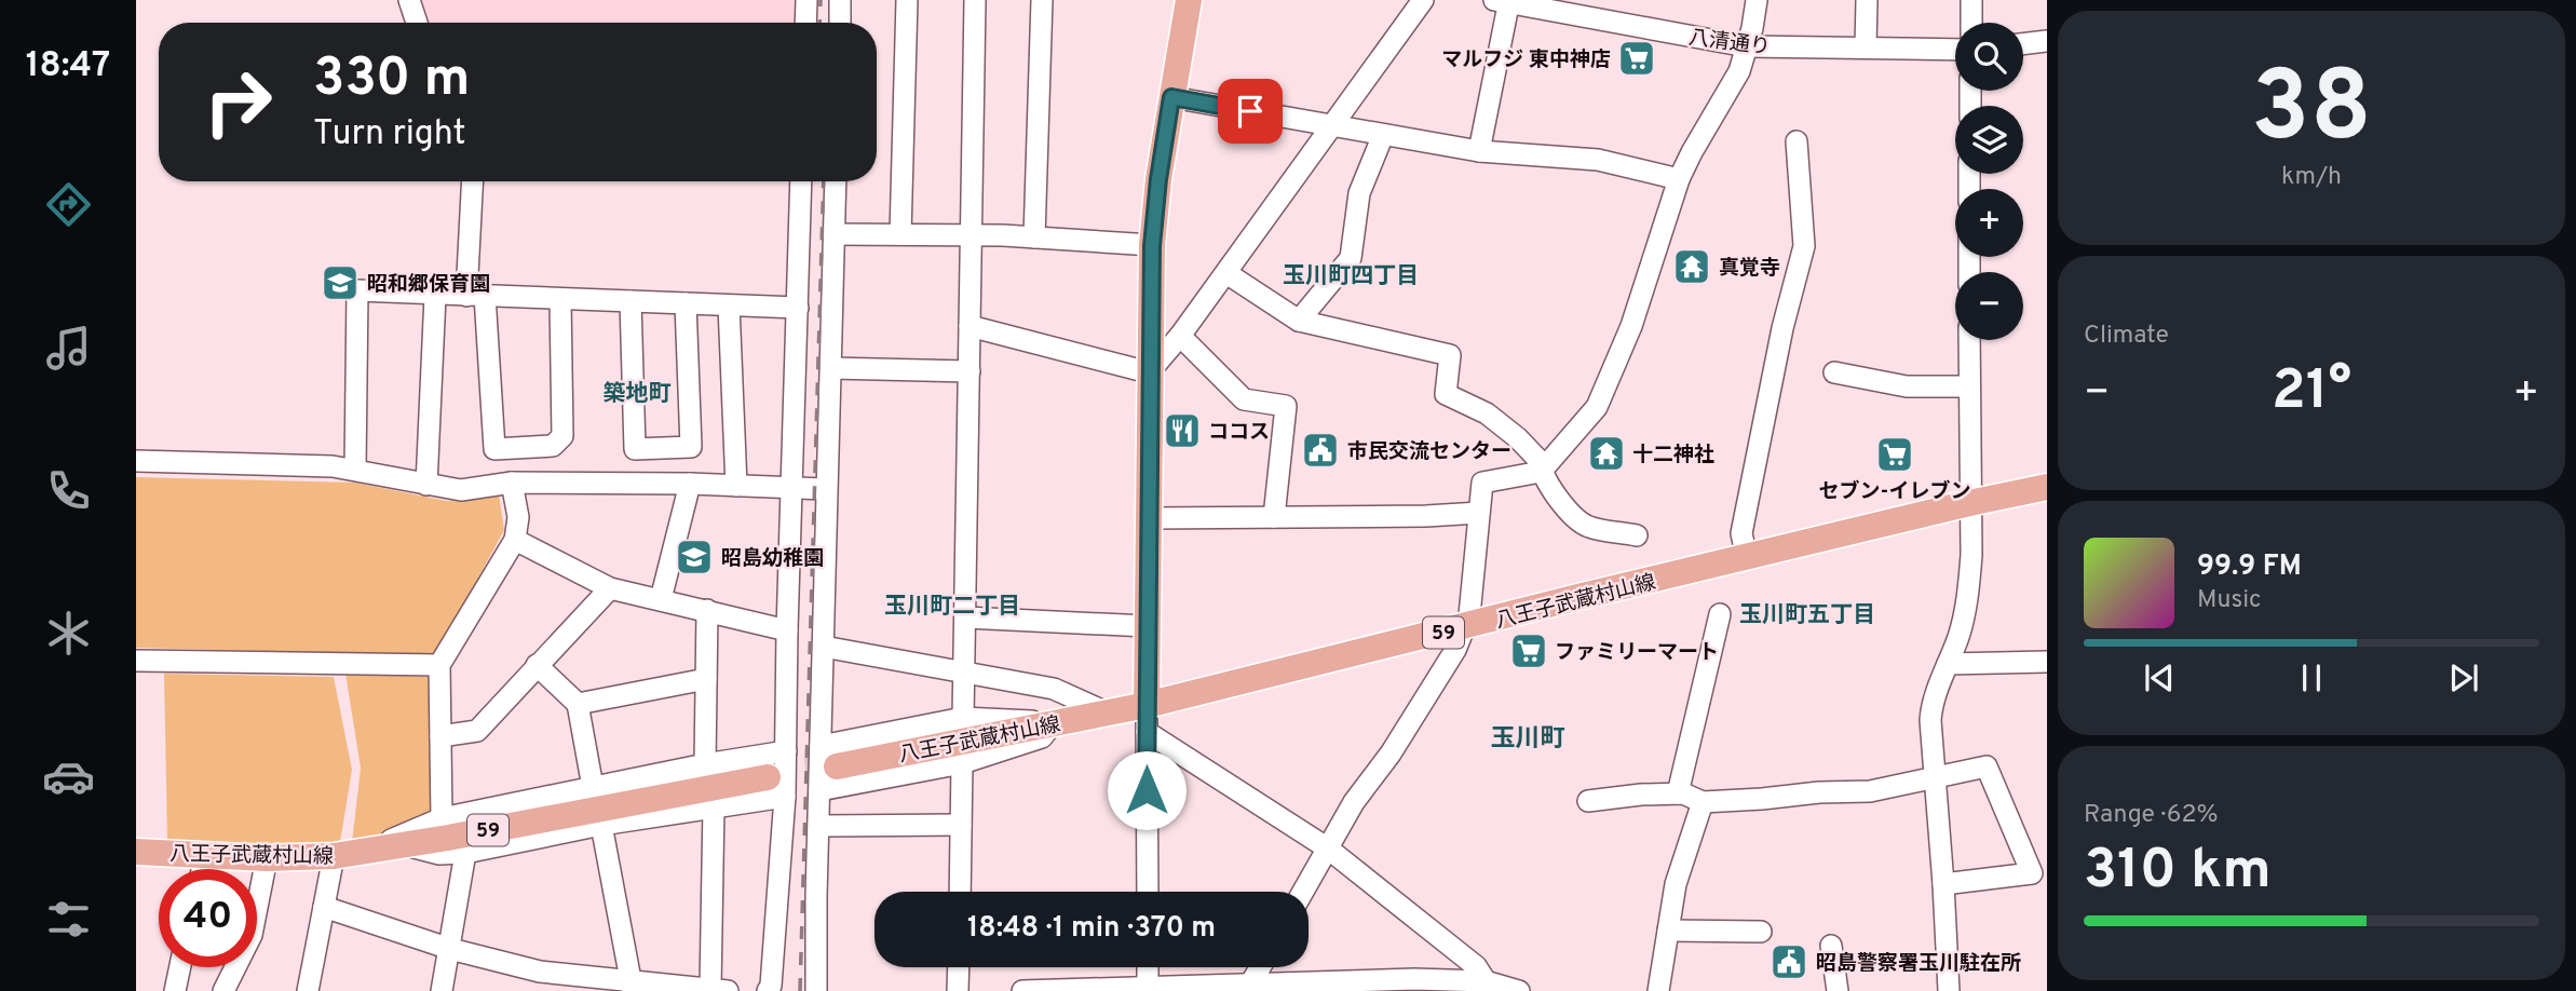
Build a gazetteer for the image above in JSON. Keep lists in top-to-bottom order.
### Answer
{
  "streets": {
    "main road": ["八王子武蔵村山線", "59"],
    "street": ["八清通り"]
  },
  "districts": [
    "玉川町四丁目",
    "築地町",
    "玉川町二丁目",
    "玉川町五丁目",
    "玉川町"
  ],
  "places": {
    "supermarket": ["マルフジ 東中神店", "セブン-イレブン", "ファミリーマート"],
    "temple": ["真覚寺", "十二神社"],
    "school or university": ["昭和郷保育園", "昭島幼稚園"],
    "restaurant": ["ココス"],
    "public building": ["市民交流センター", "昭島警察署玉川駐在所"]
  },
  "page": {
    "tabs": "18:47",
    "tile": [
      ["38", "km/h"],
      "Climate",
      ["Range · 62%", "310 km"]
    ],
    "map_buttons": ["+", "−"],
    "turn": ["330 m", "Turn right"],
    "heat": ["−", "21°", "+"],
    "song": ["99.9 FM", "Music"],
    "limit": "40",
    "trip": "18:48 · 1 min · 370 m"
  }
}
